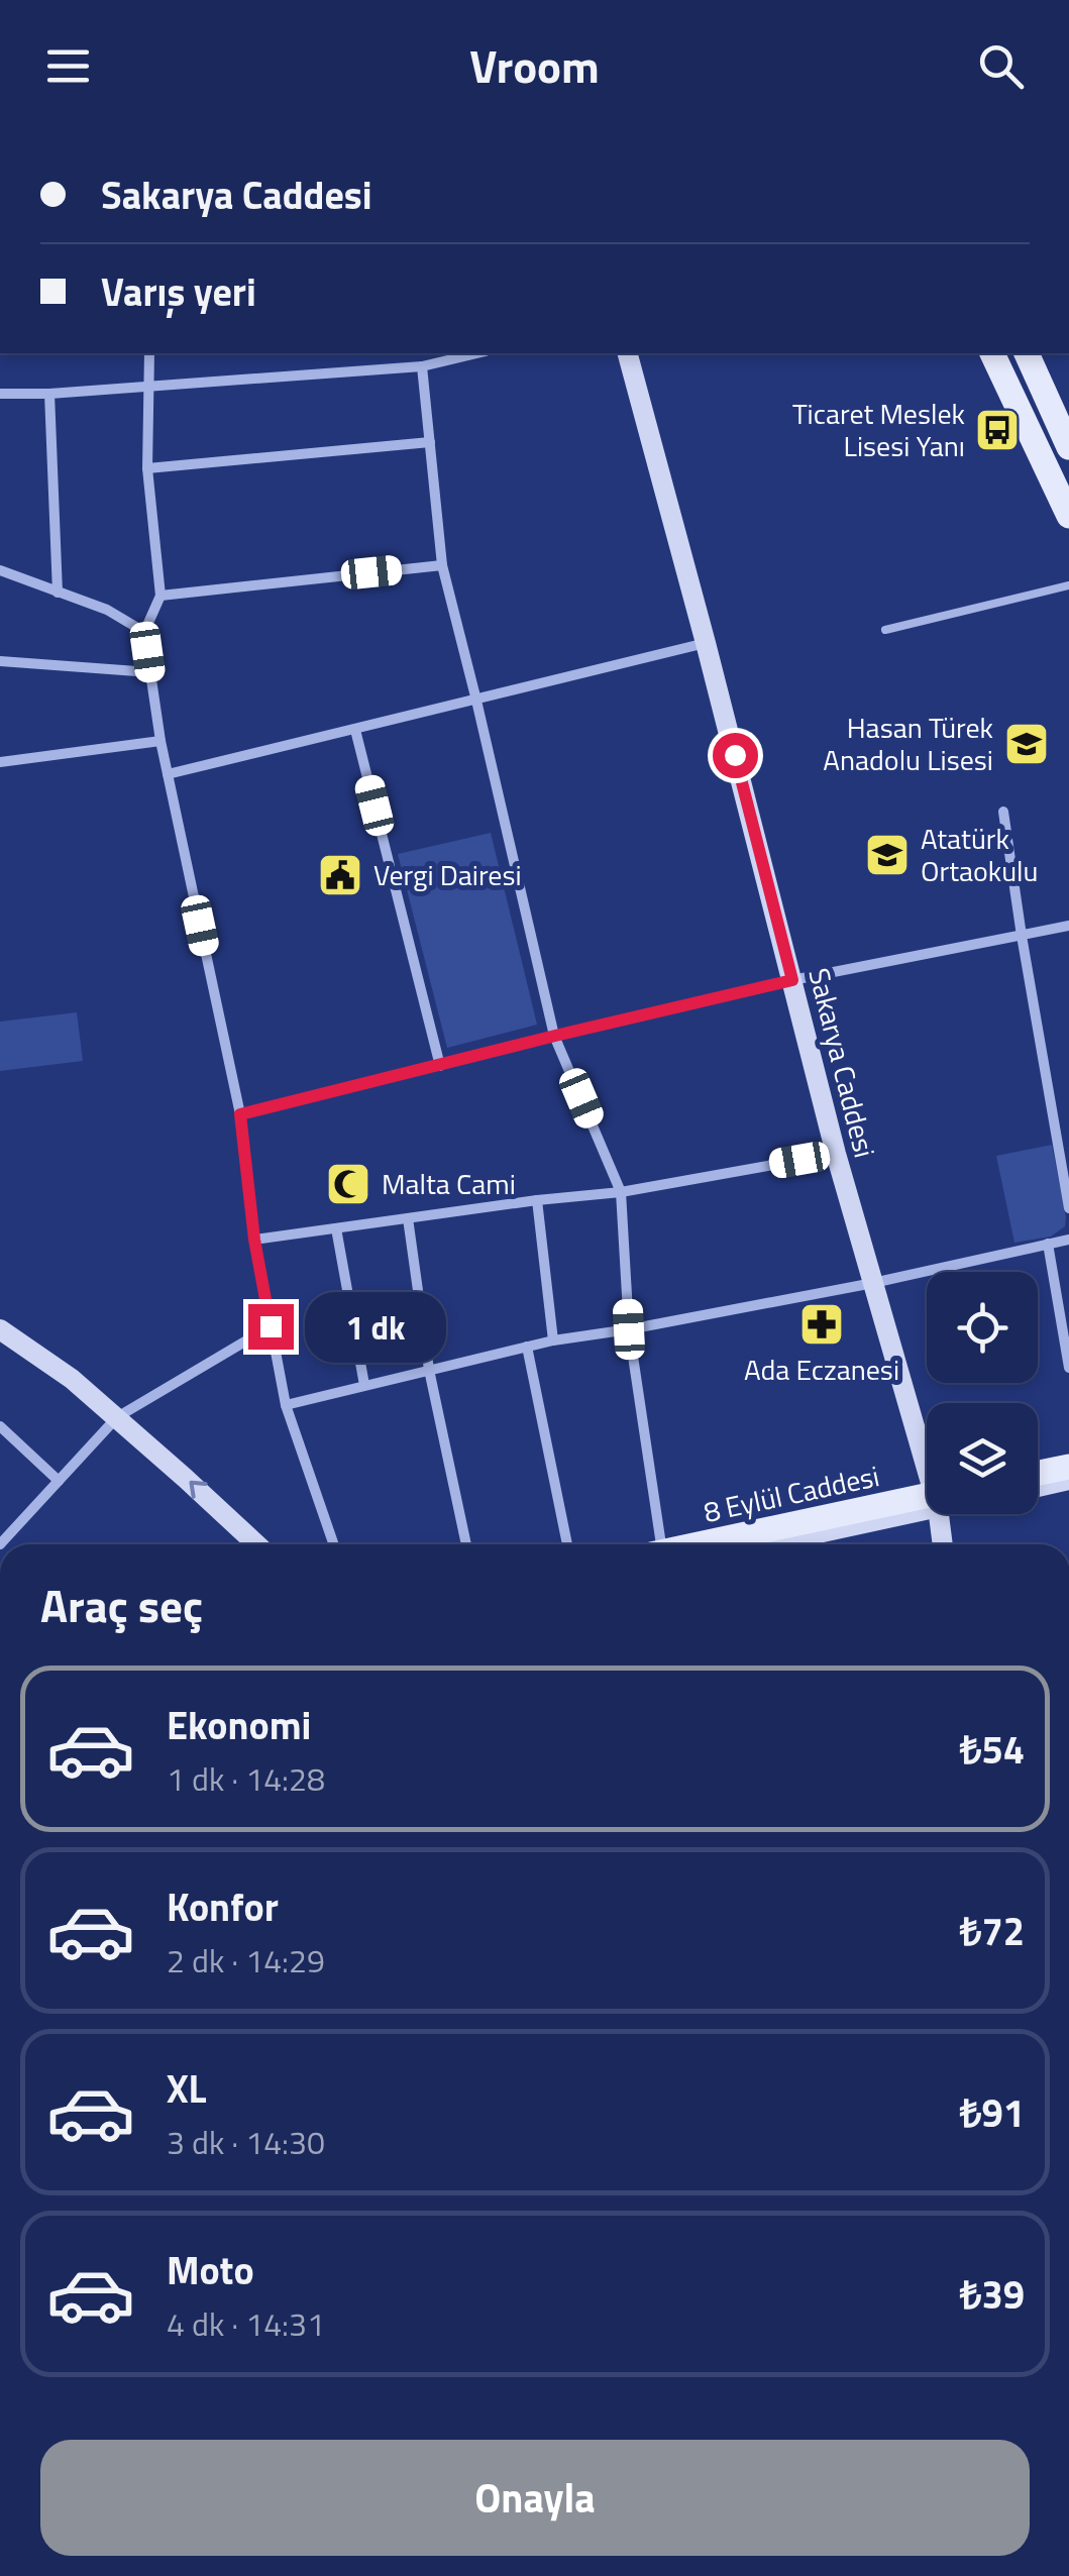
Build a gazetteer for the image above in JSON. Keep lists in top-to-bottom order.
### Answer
{
  "streets": {
    "main road": ["Sakarya Caddesi", "8 Eylül Caddesi"]
  },
  "places": {
    "bus stop": ["Ticaret Meslek Lisesi Yanı"],
    "school or university": ["Hasan Türek Anadolu Lisesi", "Atatürk Ortaokulu"],
    "public building": ["Vergi Dairesi"],
    "mosque": ["Malta Cami"],
    "pharmacy": ["Ada Eczanesi"]
  },
  "page": {
    "header": "Vroom",
    "banner": ["Sakarya Caddesi", "Varış yeri"],
    "bubble": "1 dk",
    "heading": "Araç seç",
    "list": [
      {
        "name": "Ekonomi",
        "note": "1 dk · 14:28",
        "value": "₺54"
      },
      {
        "name": "Konfor",
        "note": "2 dk · 14:29",
        "value": "₺72"
      },
      {
        "name": "XL",
        "note": "3 dk · 14:30",
        "value": "₺91"
      },
      {
        "name": "Moto",
        "note": "4 dk · 14:31",
        "value": "₺39"
      }
    ],
    "buttons": "Onayla"
  }
}
